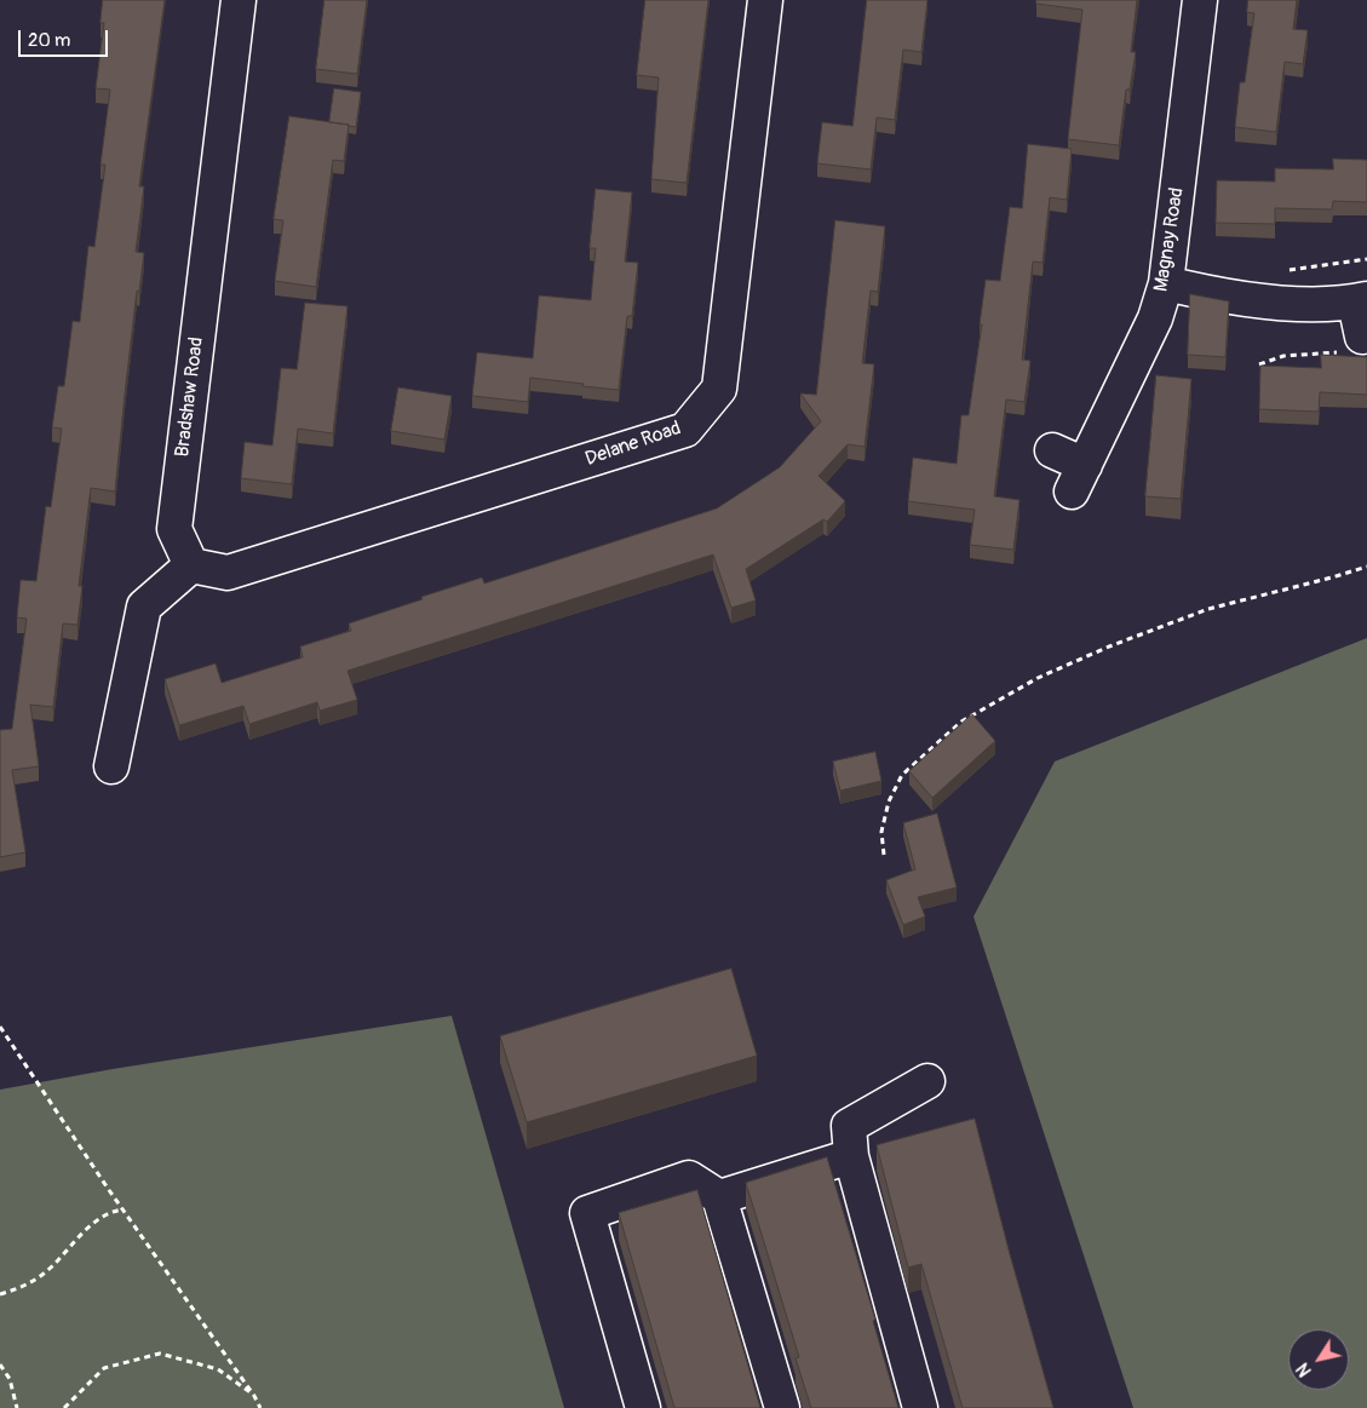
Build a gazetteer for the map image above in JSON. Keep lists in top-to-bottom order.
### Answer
{
  "streets": {
    "street": ["Magnay Road", "Bradshaw Road", "Delane Road"]
  },
  "crossings": [
    ["Bradshaw Road", "Delane Road"]
  ],
  "scale_bar": "20 m",
  "north": "bottom left"
}
